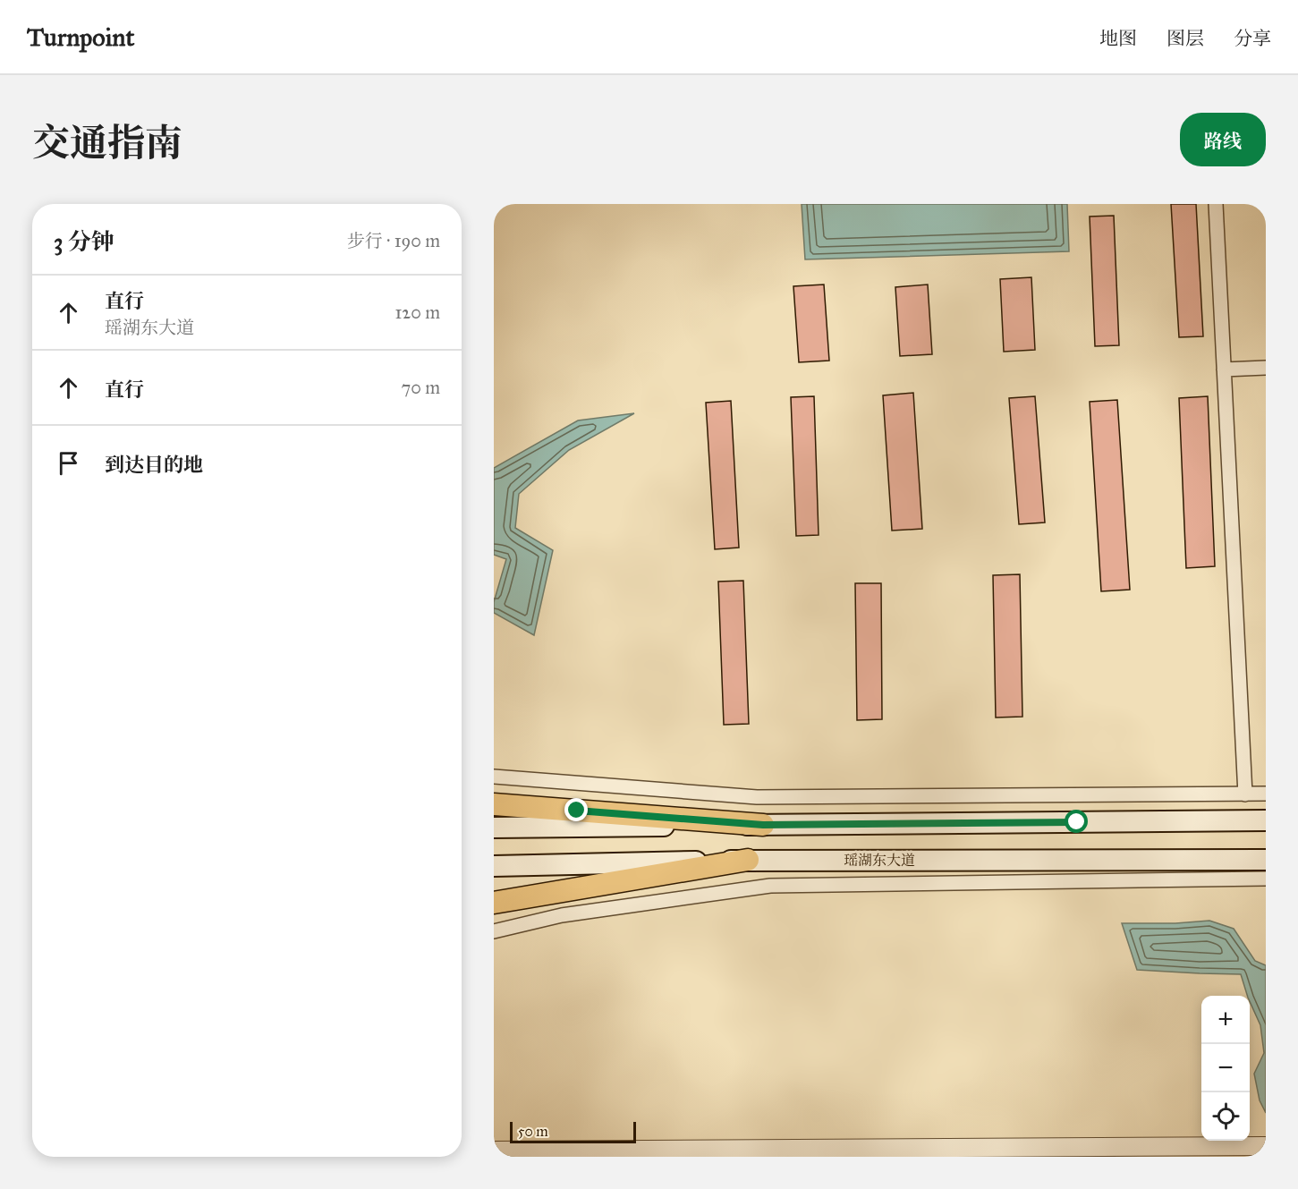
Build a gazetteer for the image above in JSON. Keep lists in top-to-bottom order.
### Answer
{
  "streets": {
    "main road": ["瑶湖东大道"]
  },
  "scale_bar": "50 m",
  "page": {
    "header": "Turnpoint",
    "nav": ["地图", "图层", "分享"],
    "title": "交通指南",
    "buttons": "路线",
    "heading": ["3 分钟", "步行 · 190 m"],
    "list": [
      ["直行", "瑶湖东大道", "120 m"],
      ["直行", "70 m"],
      "到达目的地"
    ],
    "map_buttons": ["+", "−"],
    "scale": "50 m"
  }
}
